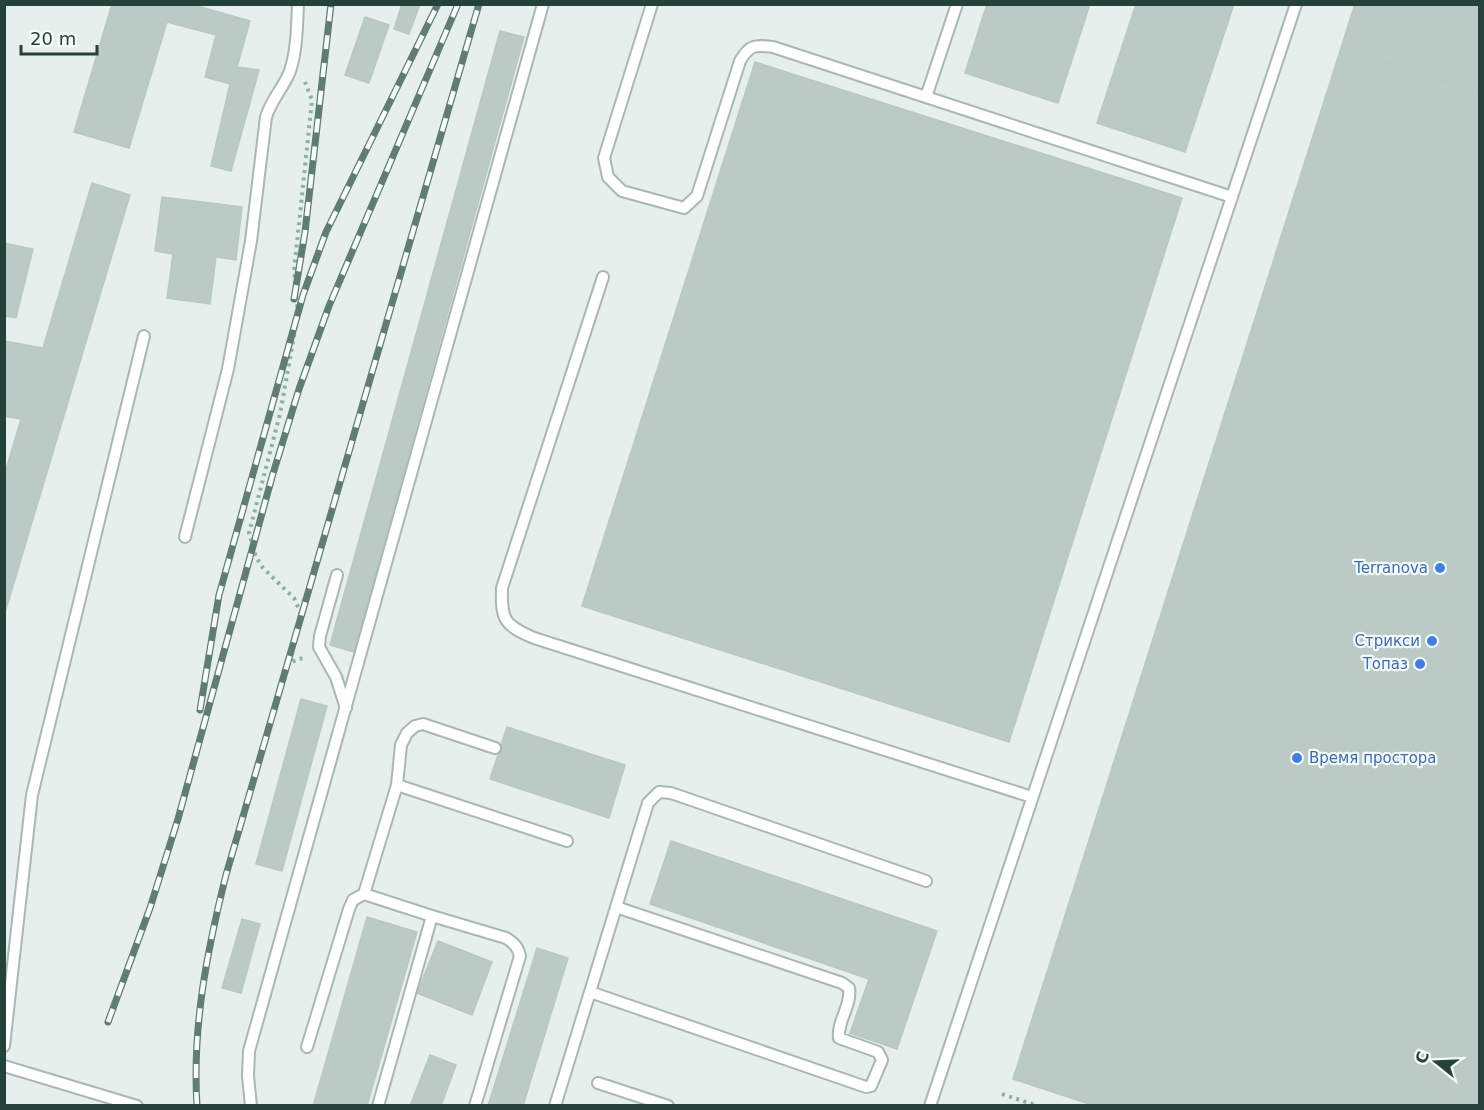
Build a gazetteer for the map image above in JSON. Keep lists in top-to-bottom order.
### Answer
{
  "places": [
    "Terranova",
    "Стрикси",
    "Топаз",
    "Время простора"
  ],
  "scale_bar": "20 m",
  "north": "left"
}
